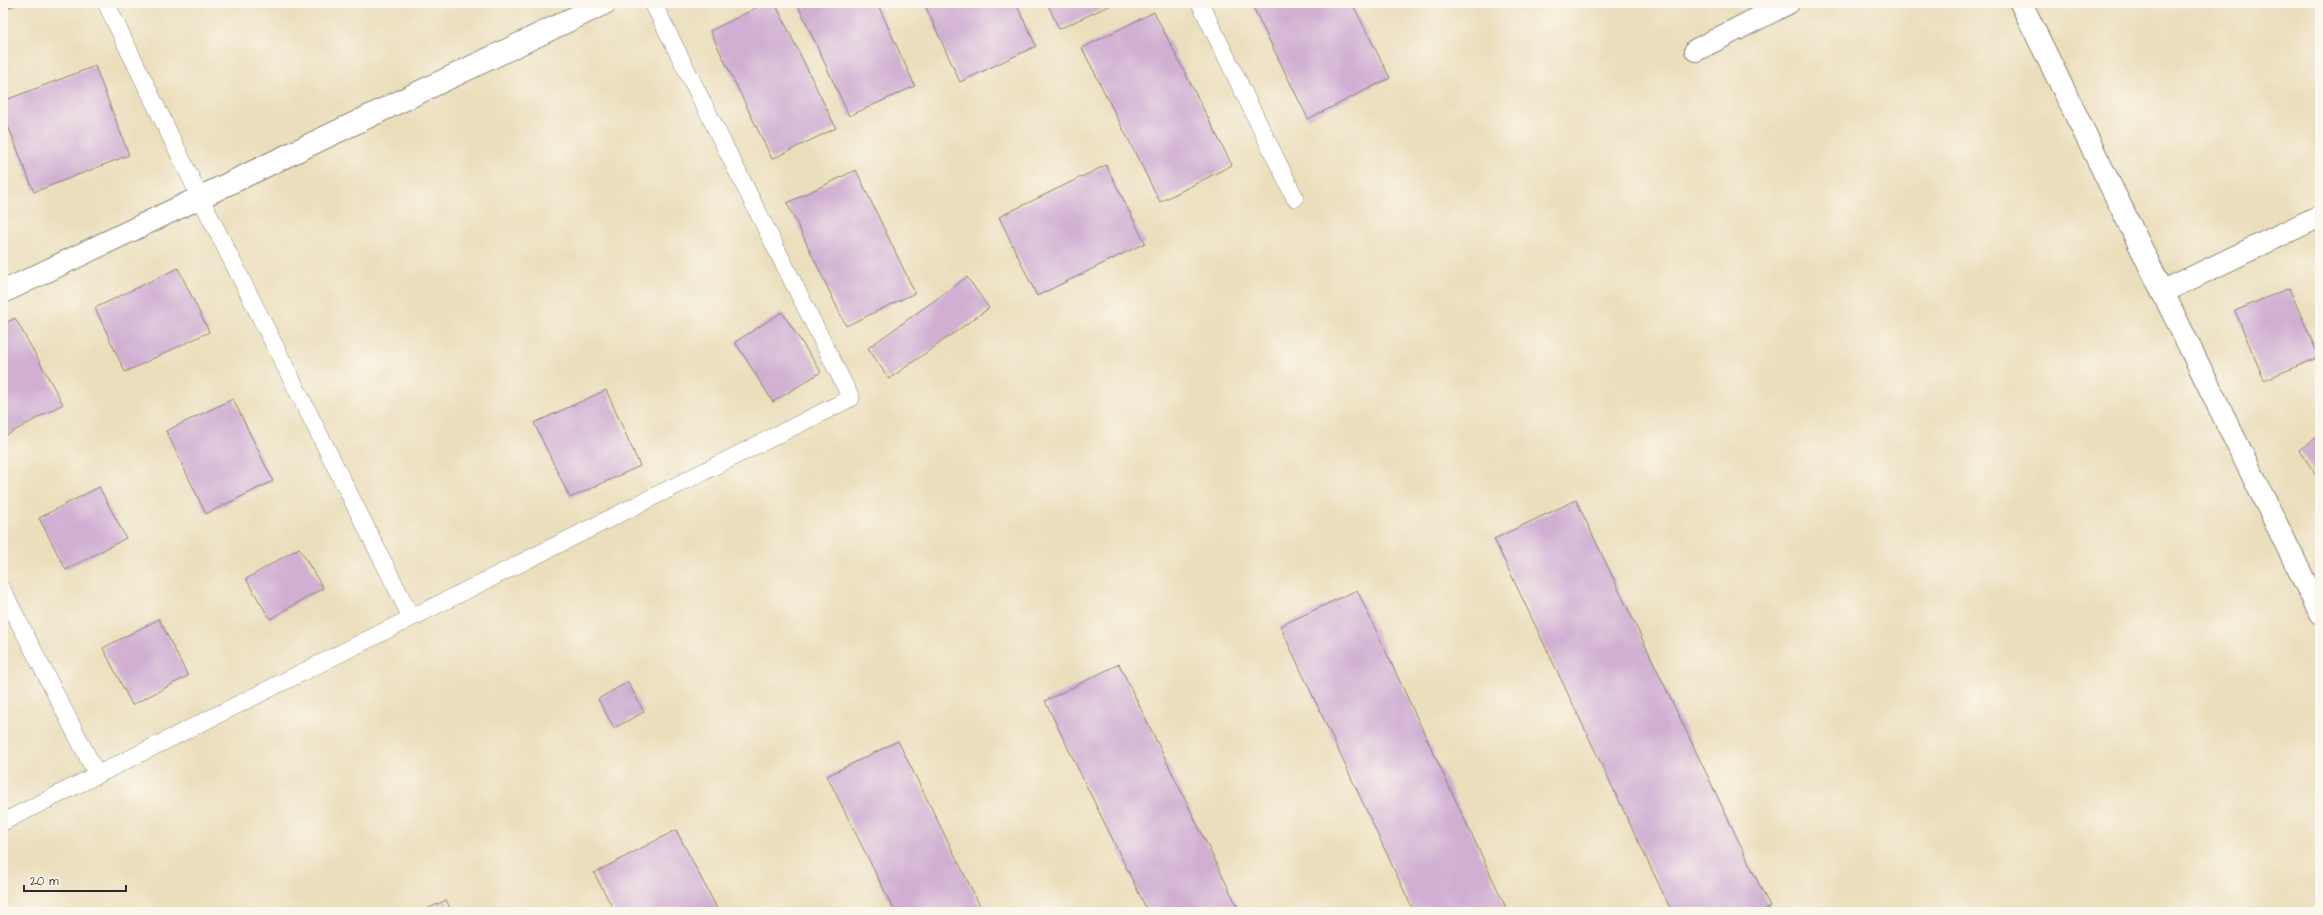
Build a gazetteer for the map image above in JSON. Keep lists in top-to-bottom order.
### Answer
{
  "scale_bar": "20 m"
}
